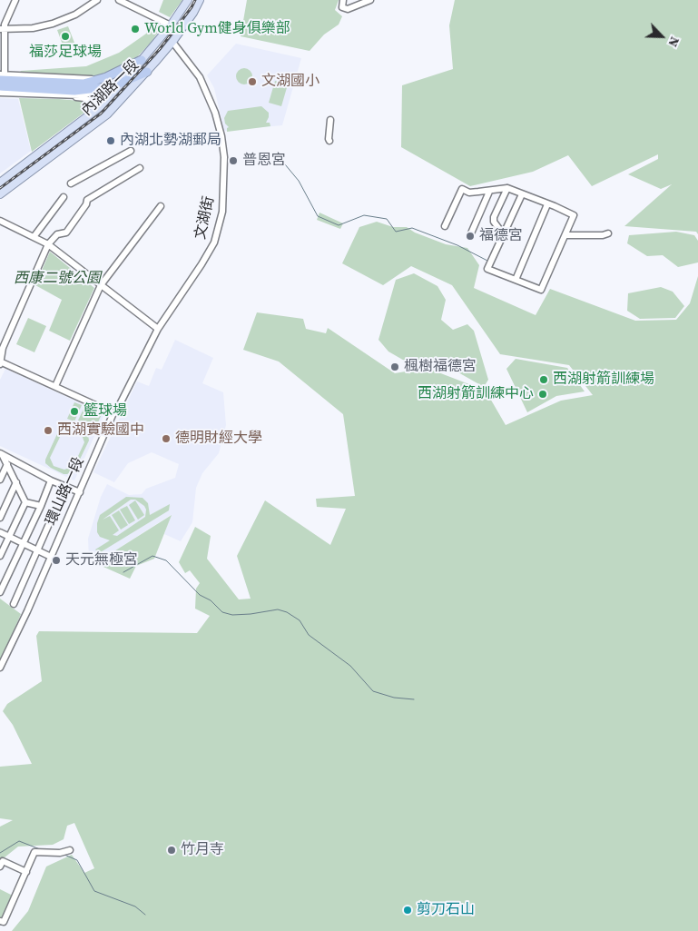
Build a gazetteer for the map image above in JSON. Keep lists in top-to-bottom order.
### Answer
{
  "streets": {
    "main road": ["內湖路一段"],
    "street": ["文湖街", "環山路一段"]
  },
  "crossings": [
    ["內湖路一段", "文湖街"],
    ["文湖街", "環山路一段"]
  ],
  "parks": ["西康二號公園"],
  "places": [
    "World Gym健身俱樂部",
    "福莎足球場",
    "文湖國小",
    "內湖北勢湖郵局",
    "普恩宮",
    "福德宮",
    "楓樹福德宮",
    "西湖射箭訓練場",
    "西湖射箭訓練中心",
    "籃球場",
    "西湖實驗國中",
    "德明財經大學",
    "天元無極宮",
    "竹月寺",
    "剪刀石山"
  ],
  "north": "bottom right"
}
